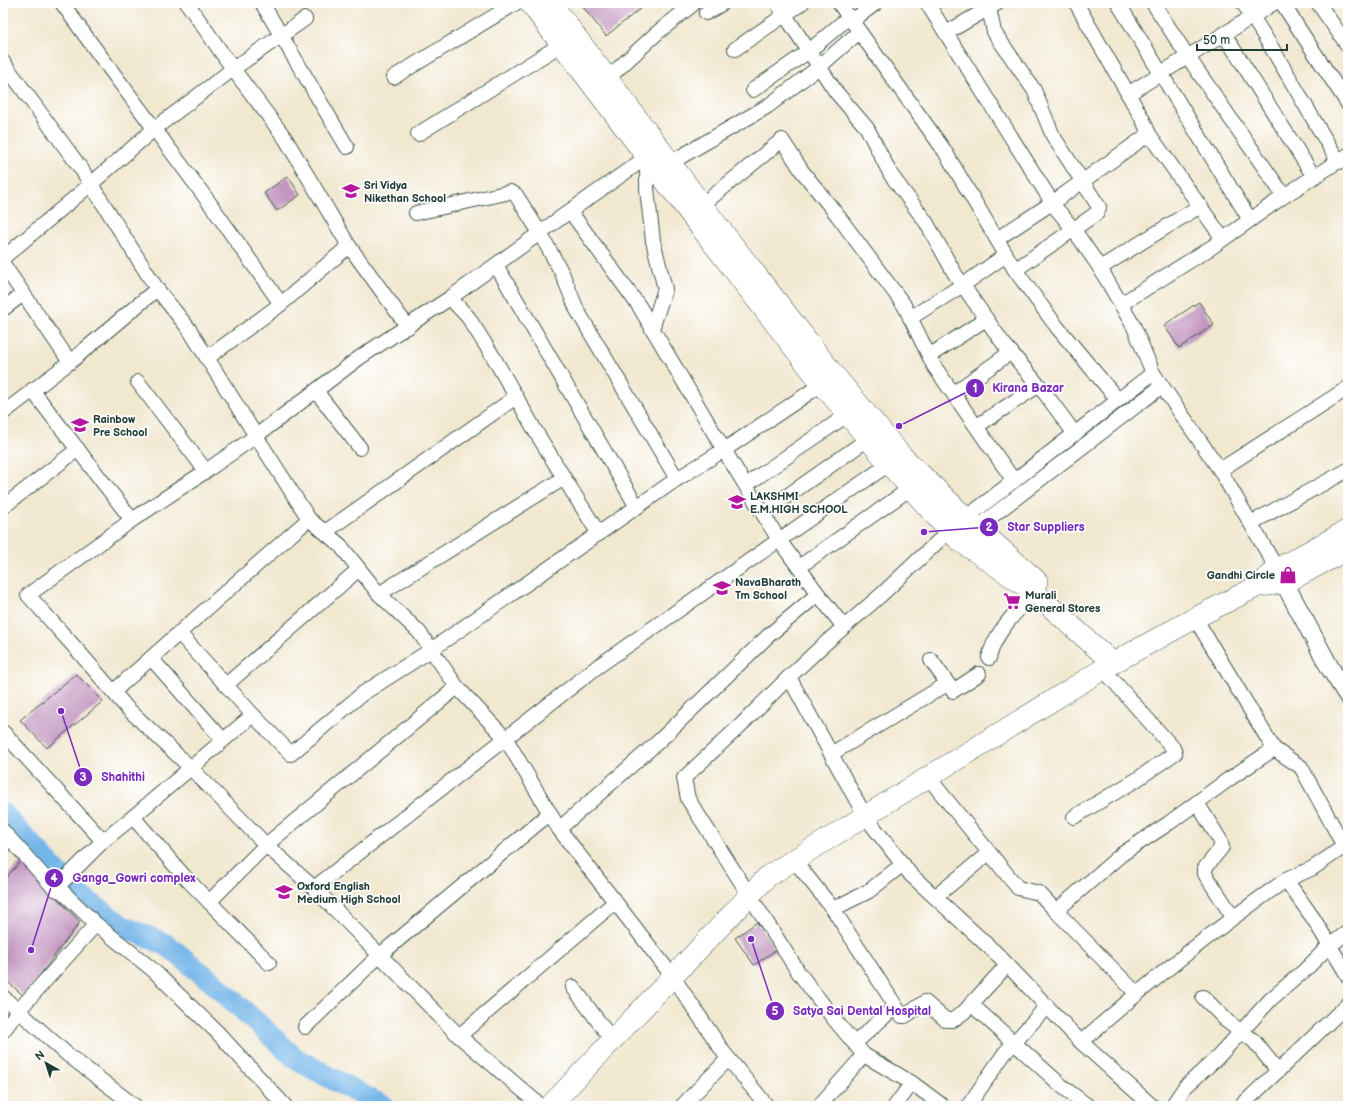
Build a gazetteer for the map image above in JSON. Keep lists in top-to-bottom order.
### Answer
{
  "places": {
    "school or university": [
      "Sri Vidya Nikethan School",
      "Rainbow Pre School",
      "LAKSHMI E.M.HIGH SCHOOL",
      "NavaBharath Tm School",
      "Oxford English Medium High School"
    ],
    "other": [
      "Kirana Bazar",
      "Star Suppliers",
      "Shahithi",
      "Satya Sai Dental Hospital",
      "Ganga_Gowri complex"
    ],
    "shop": ["Gandhi Circle"],
    "supermarket": ["Murali General Stores"]
  },
  "scale_bar": "50 m",
  "north": "top left"
}
